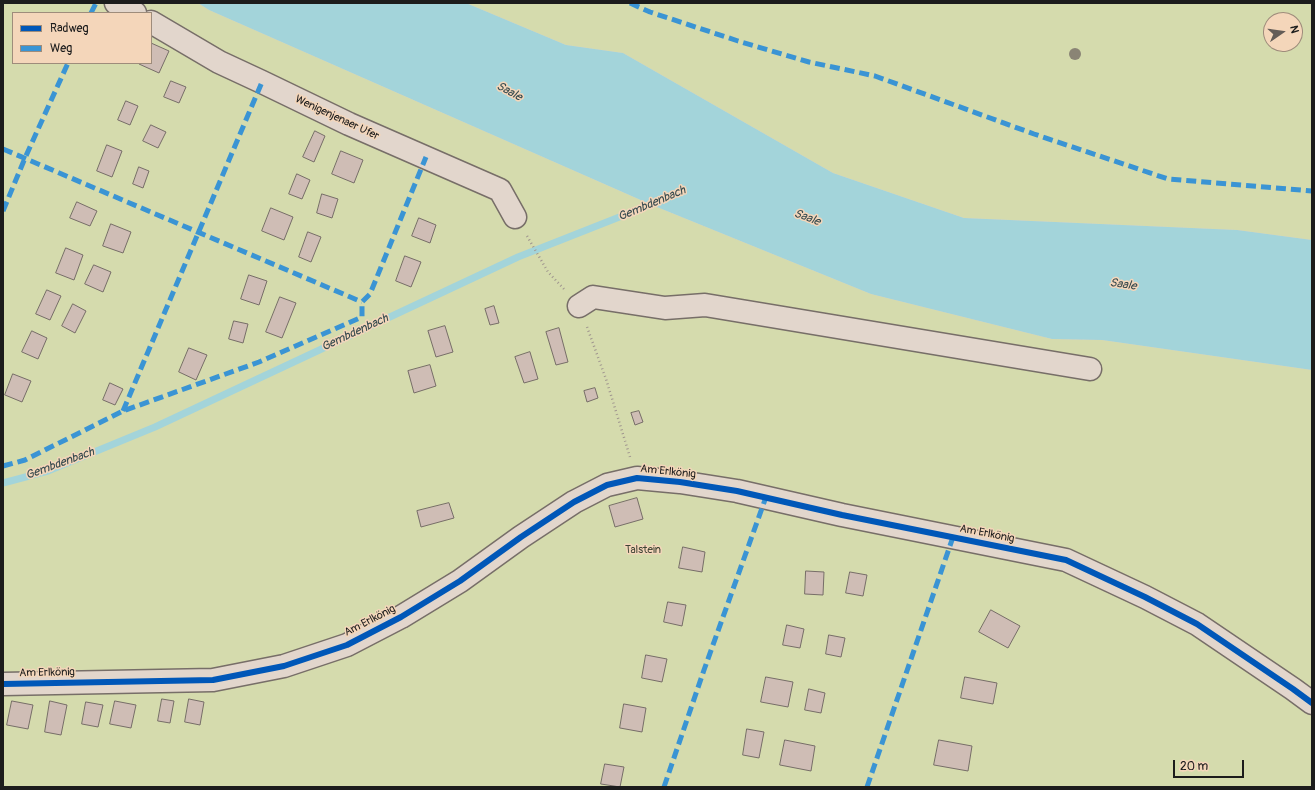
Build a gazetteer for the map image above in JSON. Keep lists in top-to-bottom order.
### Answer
{
  "streets": {
    "street": ["Wenigenjenaer Ufer", "Am Erlkönig"]
  },
  "water": ["Saale", "Gembdenbach"],
  "parks": ["Talstein"],
  "legend": ["Radweg", "Weg"],
  "scale_bar": "20 m",
  "north": "right"
}
